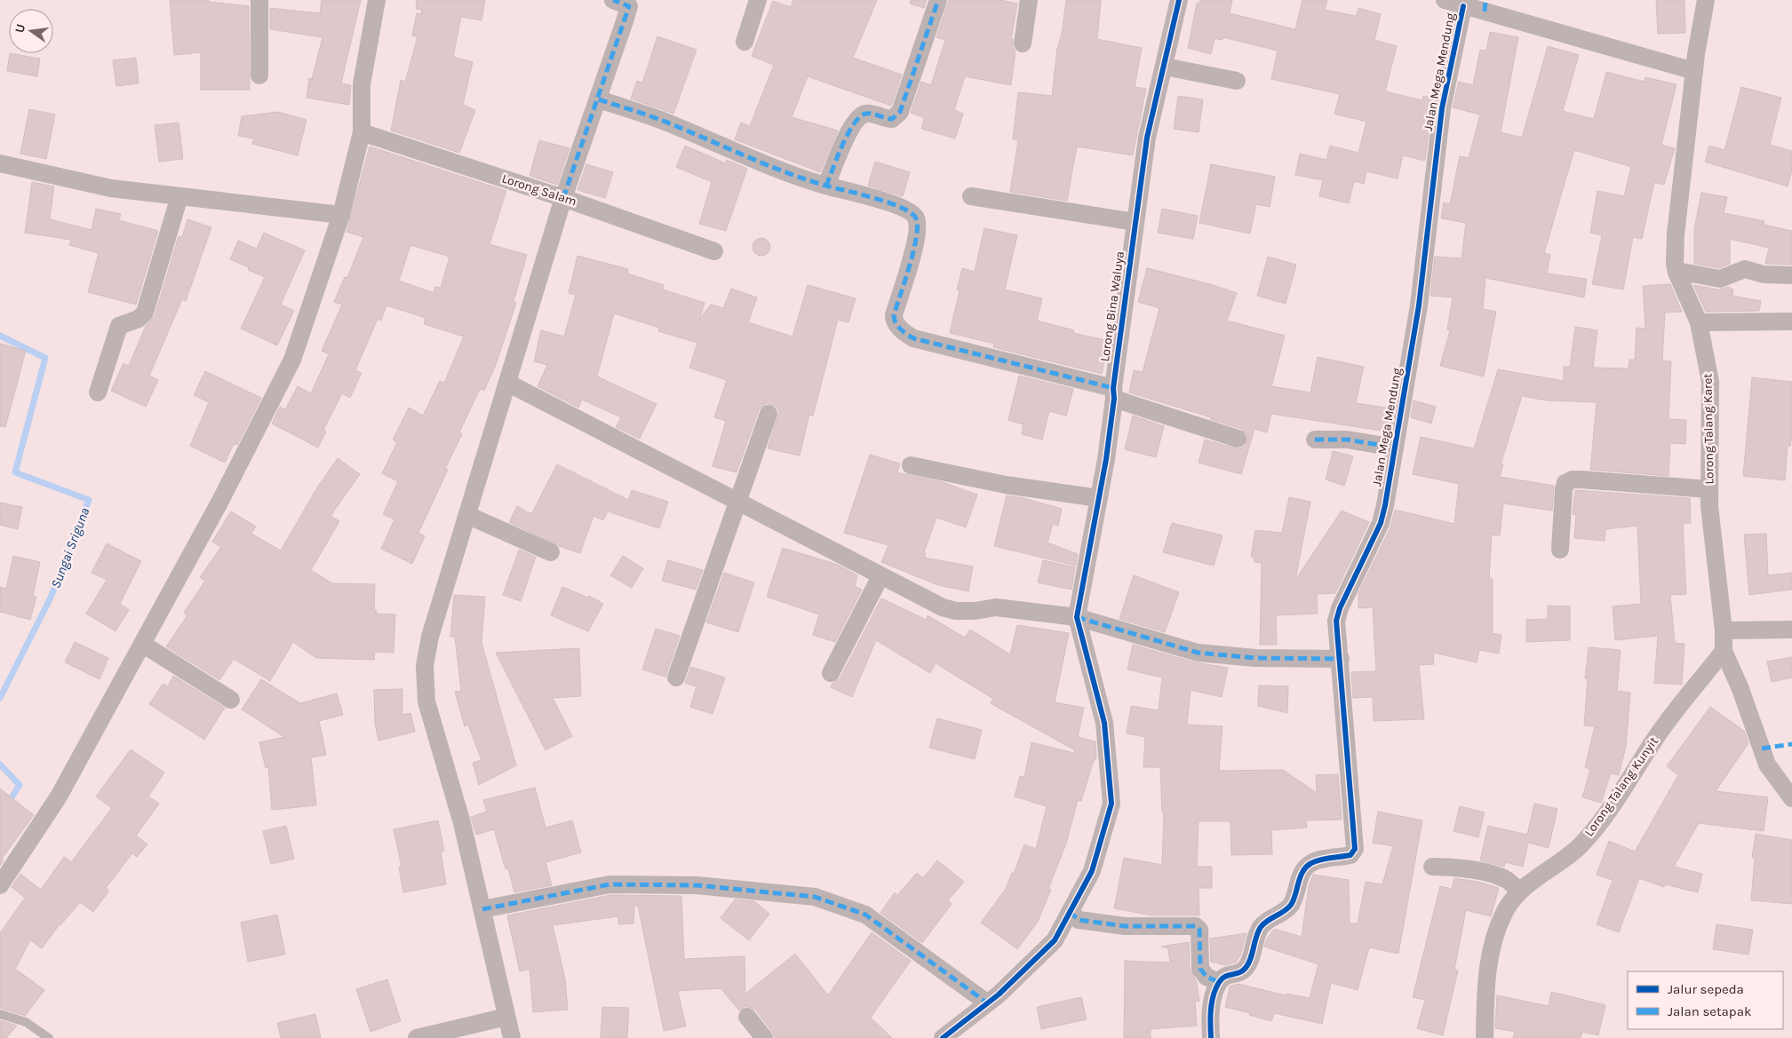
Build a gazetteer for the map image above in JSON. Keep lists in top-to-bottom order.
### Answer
{
  "streets": {
    "street": [
      "Jalan Mega Mendung",
      "Lorong Salam",
      "Lorong Bina Waluya",
      "Lorong Talang Karet",
      "Lorong Talang Kunyit"
    ]
  },
  "crossings": [
    ["Jalan Mega Mendung", "Lorong Talang Karet"],
    ["Lorong Talang Karet", "Lorong Talang Kunyit"]
  ],
  "water": ["Sungai Sriguna"],
  "legend": ["Jalur sepeda", "Jalan setapak"],
  "north": "left"
}
